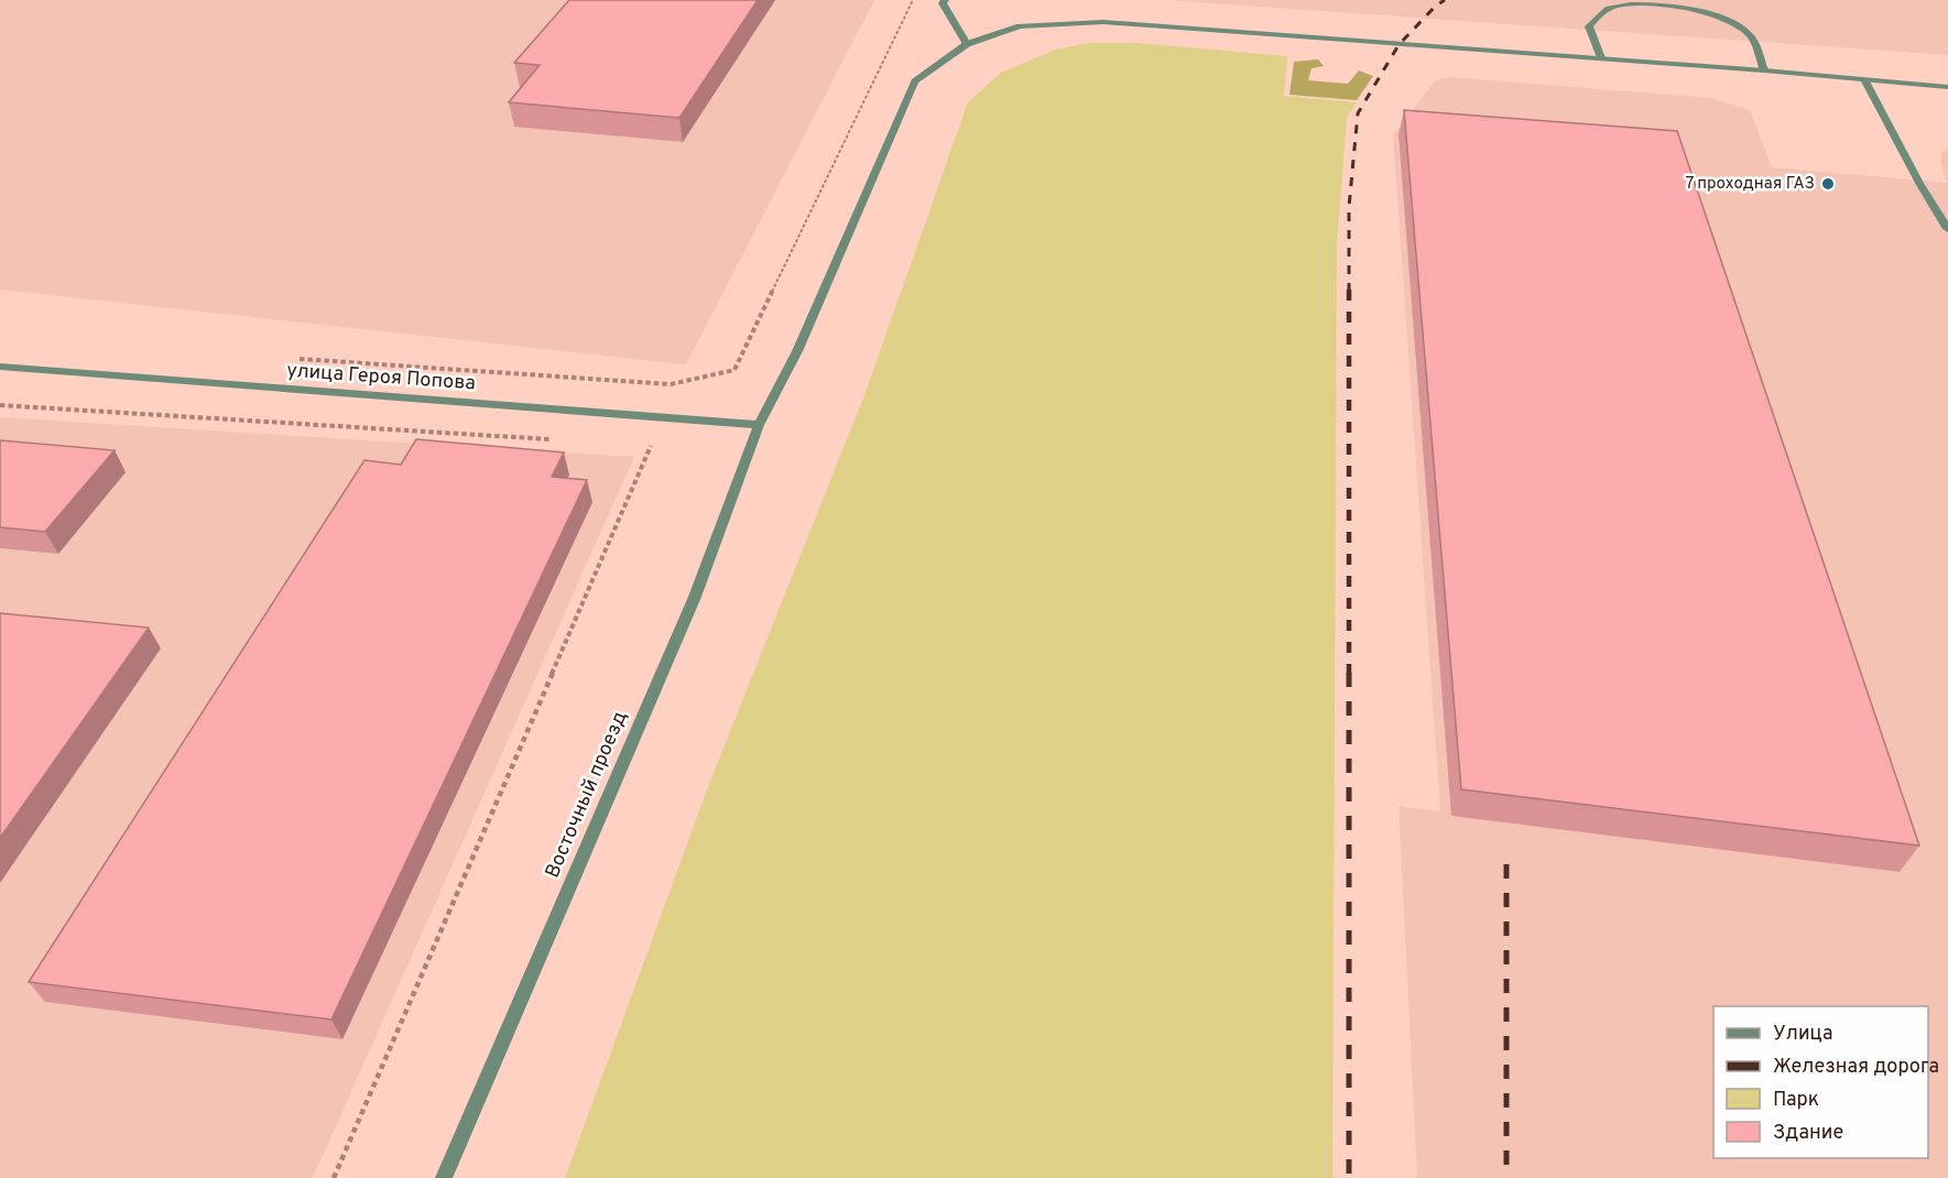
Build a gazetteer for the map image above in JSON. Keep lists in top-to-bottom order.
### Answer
{
  "streets": {
    "street": ["улица Героя Попова", "Восточный проезд"]
  },
  "crossings": [
    ["улица Героя Попова", "Восточный проезд"]
  ],
  "places": ["7 проходная ГАЗ"],
  "legend": [
    "Улица",
    "Железная дорога",
    "Парк",
    "Здание"
  ]
}
